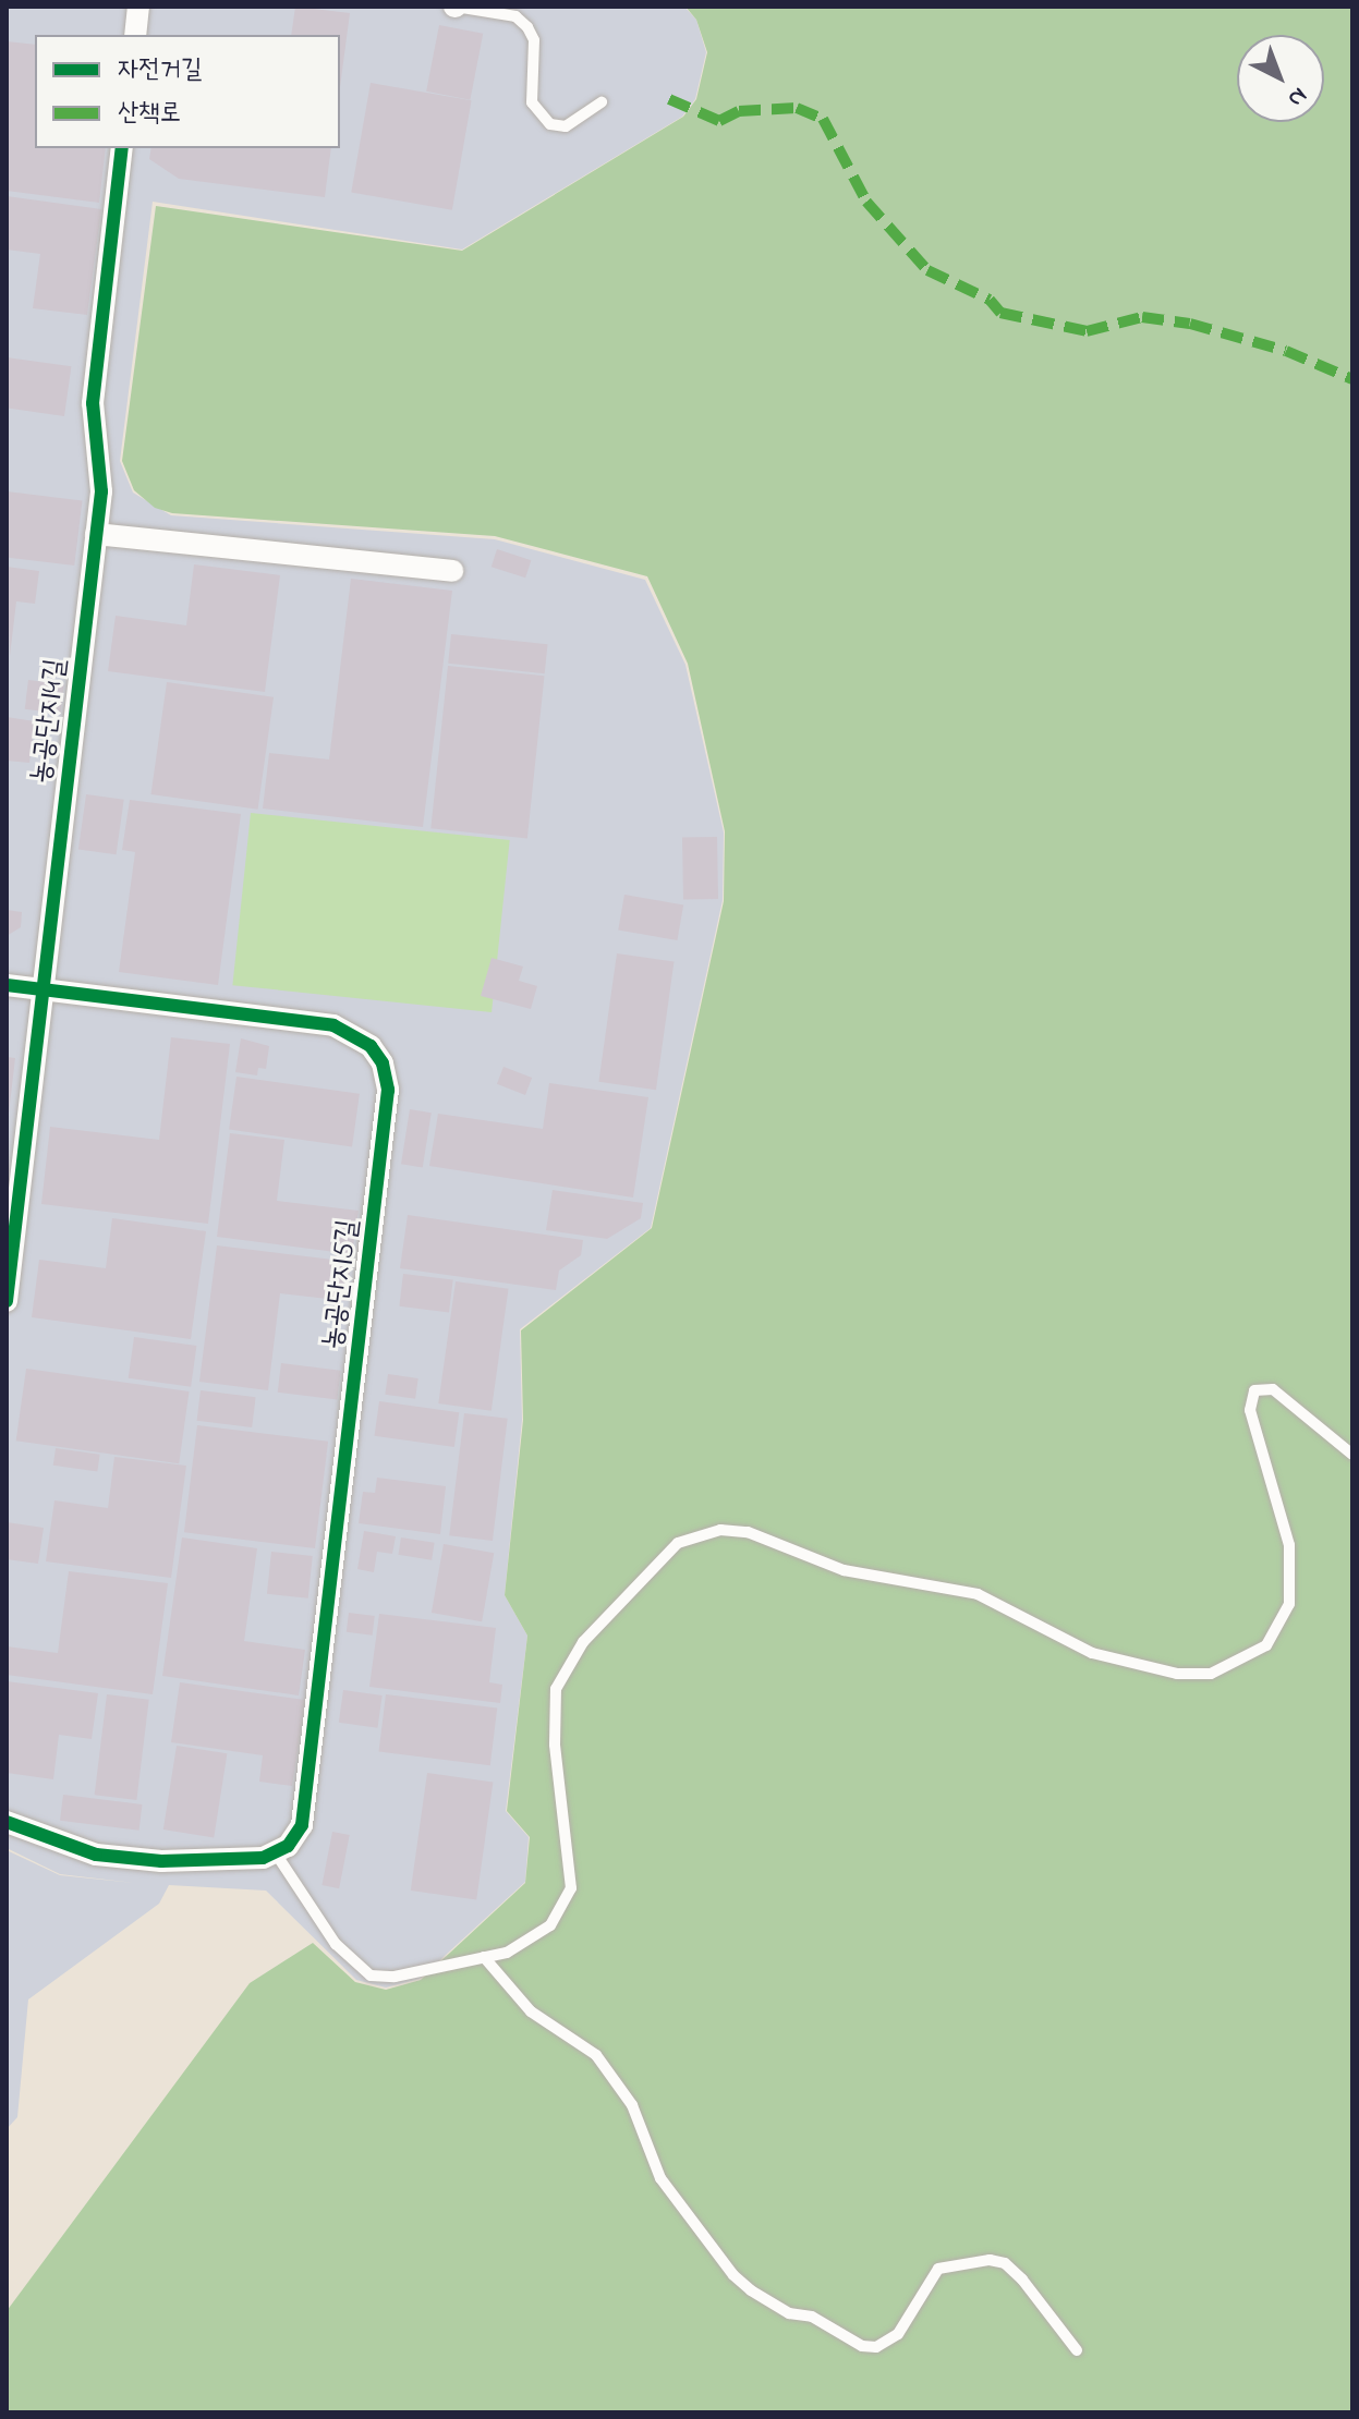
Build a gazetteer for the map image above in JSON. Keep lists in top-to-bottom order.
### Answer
{
  "streets": {
    "street": ["농공단지4길", "농공단지5길"]
  },
  "crossings": [
    ["농공단지4길", "농공단지5길"]
  ],
  "legend": ["자전거길", "산책로"],
  "north": "bottom right"
}
